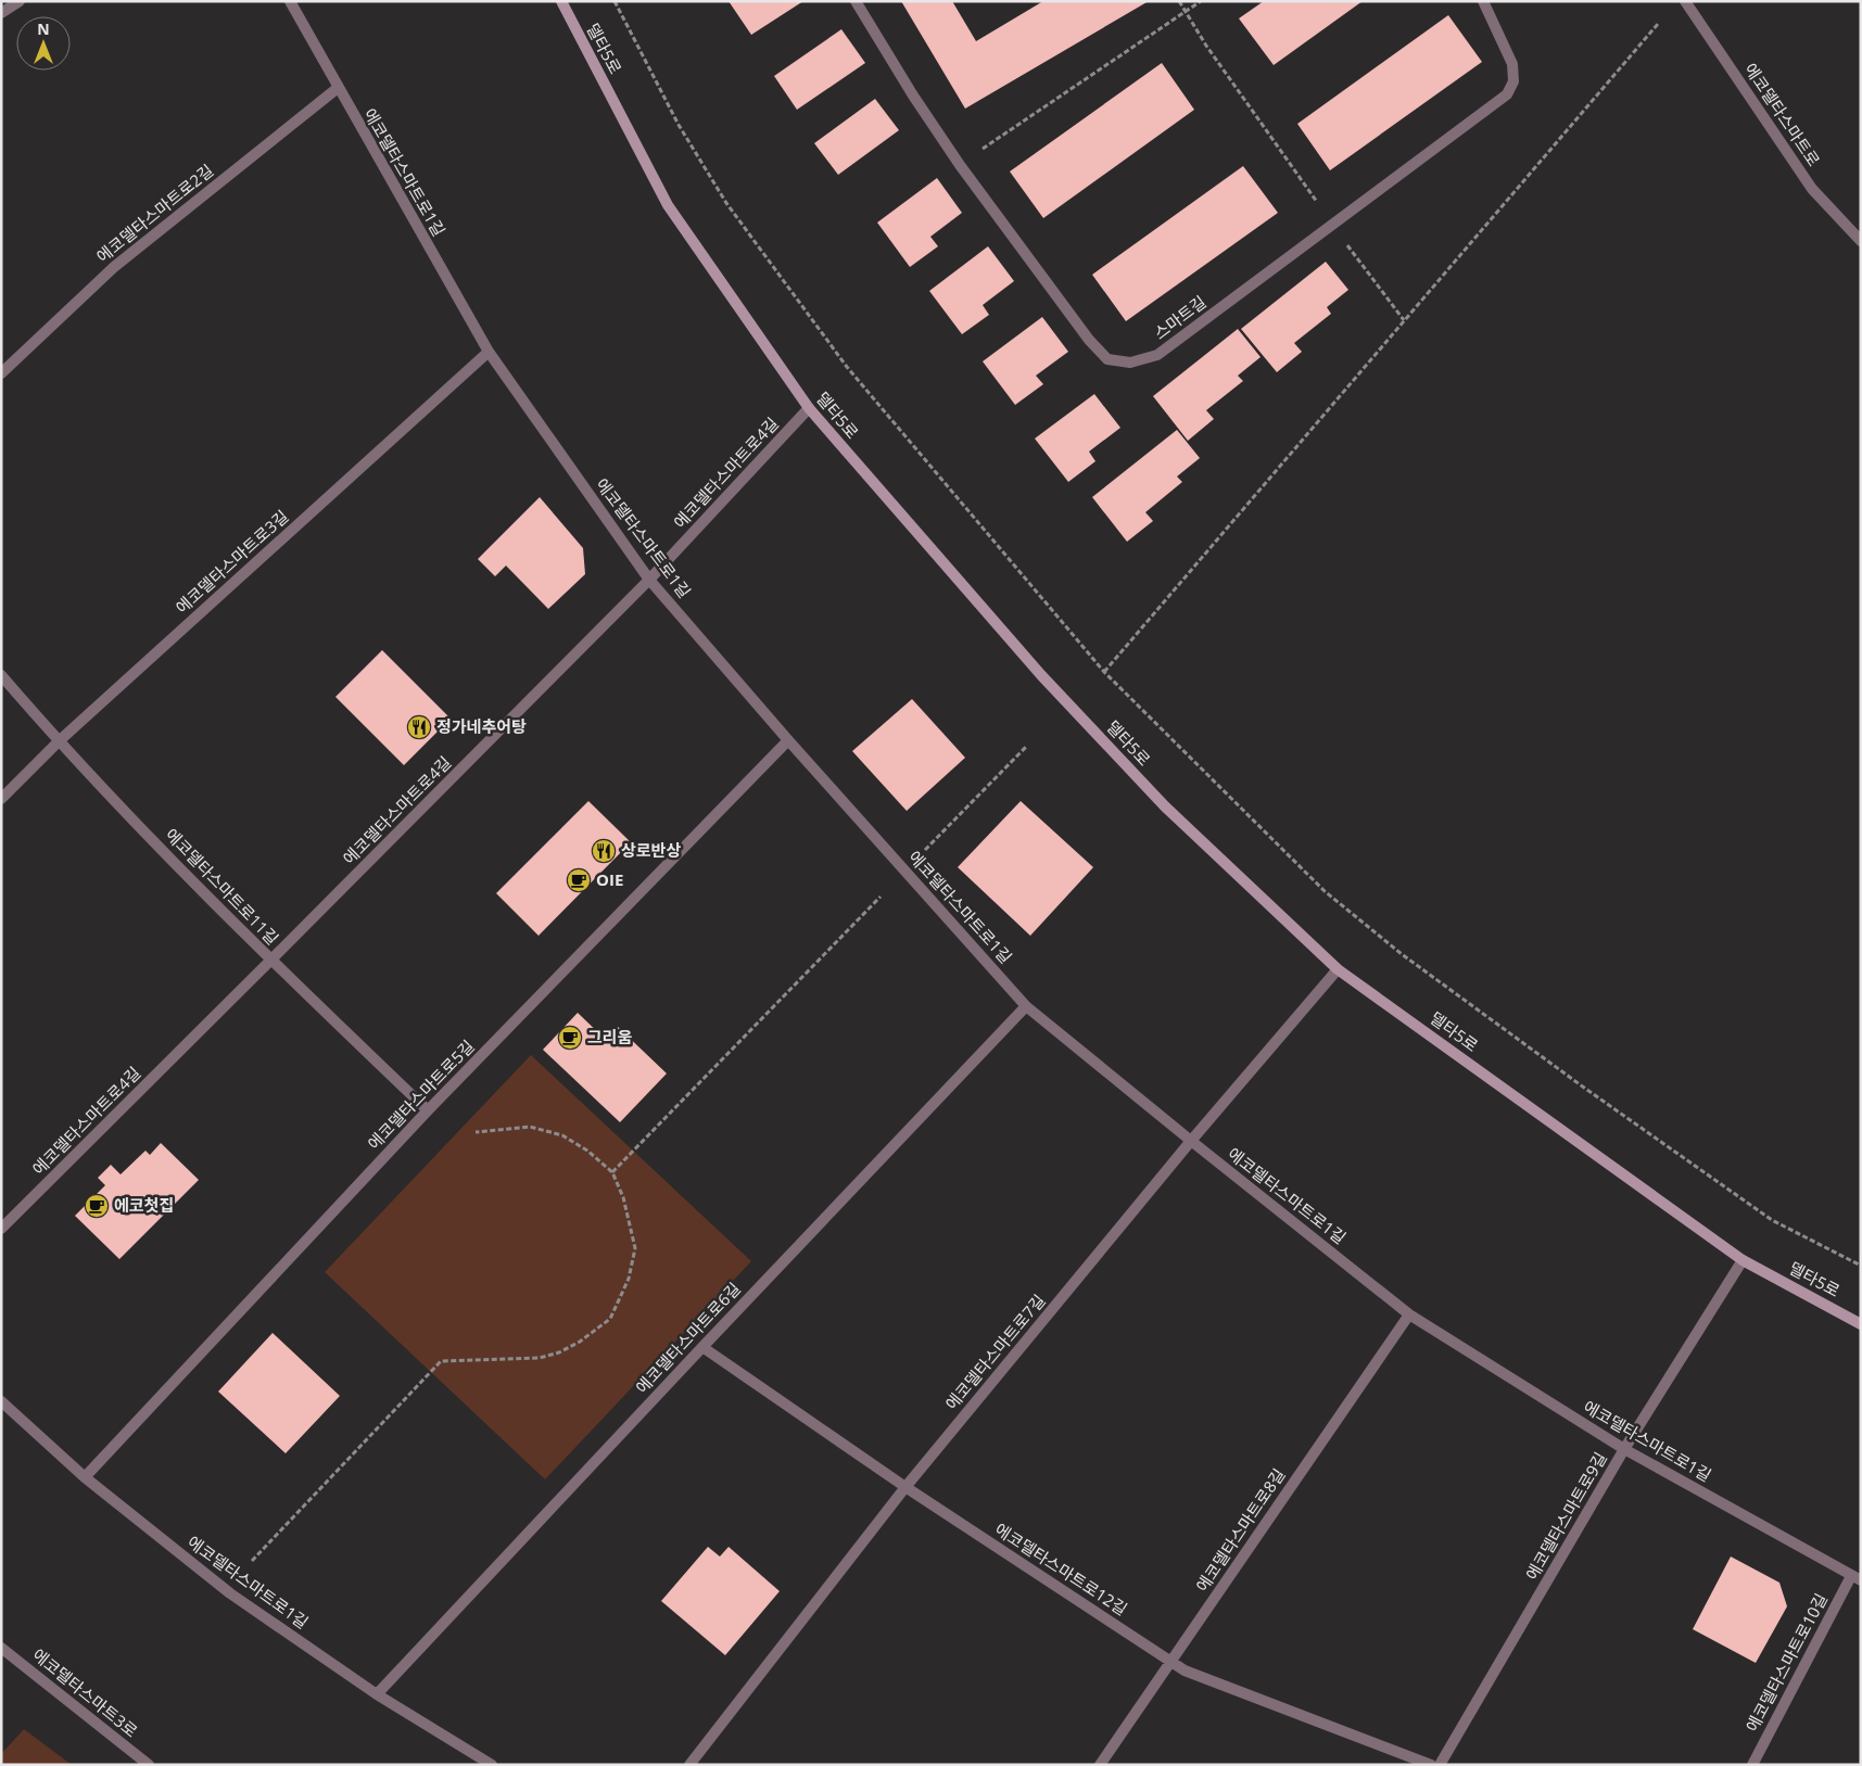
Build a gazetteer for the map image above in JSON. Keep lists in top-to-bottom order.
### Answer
{
  "streets": {
    "street": [
      "델타5로",
      "에코델타스마트로",
      "에코델타스마트로1길",
      "에코델타스마트로2길",
      "스마트길",
      "에코델타스마트로4길",
      "에코델타스마트로3길",
      "에코델타스마트로11길",
      "에코델타스마트로5길",
      "에코델타스마트로6길",
      "에코델타스마트로7길",
      "에코델타스마트로9길",
      "에코델타스마트로8길",
      "에코델타스마트로12길",
      "에코델타스마트로10길",
      "에코델타스마트3로"
    ]
  },
  "crossings": [
    ["델타5로", "에코델타스마트로4길"],
    ["델타5로", "에코델타스마트로7길"],
    ["델타5로", "에코델타스마트로9길"],
    ["에코델타스마트로1길", "에코델타스마트로2길"],
    ["에코델타스마트로1길", "에코델타스마트로4길"],
    ["에코델타스마트로1길", "에코델타스마트로3길"],
    ["에코델타스마트로1길", "에코델타스마트로5길"],
    ["에코델타스마트로1길", "에코델타스마트로6길"],
    ["에코델타스마트로1길", "에코델타스마트로7길"],
    ["에코델타스마트로1길", "에코델타스마트로9길"],
    ["에코델타스마트로1길", "에코델타스마트로8길"],
    ["에코델타스마트로1길", "에코델타스마트로10길"],
    ["에코델타스마트로4길", "에코델타스마트로11길"],
    ["에코델타스마트로3길", "에코델타스마트로11길"],
    ["에코델타스마트로11길", "에코델타스마트로5길"],
    ["에코델타스마트로6길", "에코델타스마트로12길"],
    ["에코델타스마트로7길", "에코델타스마트로12길"],
    ["에코델타스마트로8길", "에코델타스마트로12길"]
  ],
  "places": {
    "restaurant": ["정가네추어탕", "상로반상"],
    "cafe": ["OIE", "그리움", "에코첫집"]
  },
  "north": "top"
}
